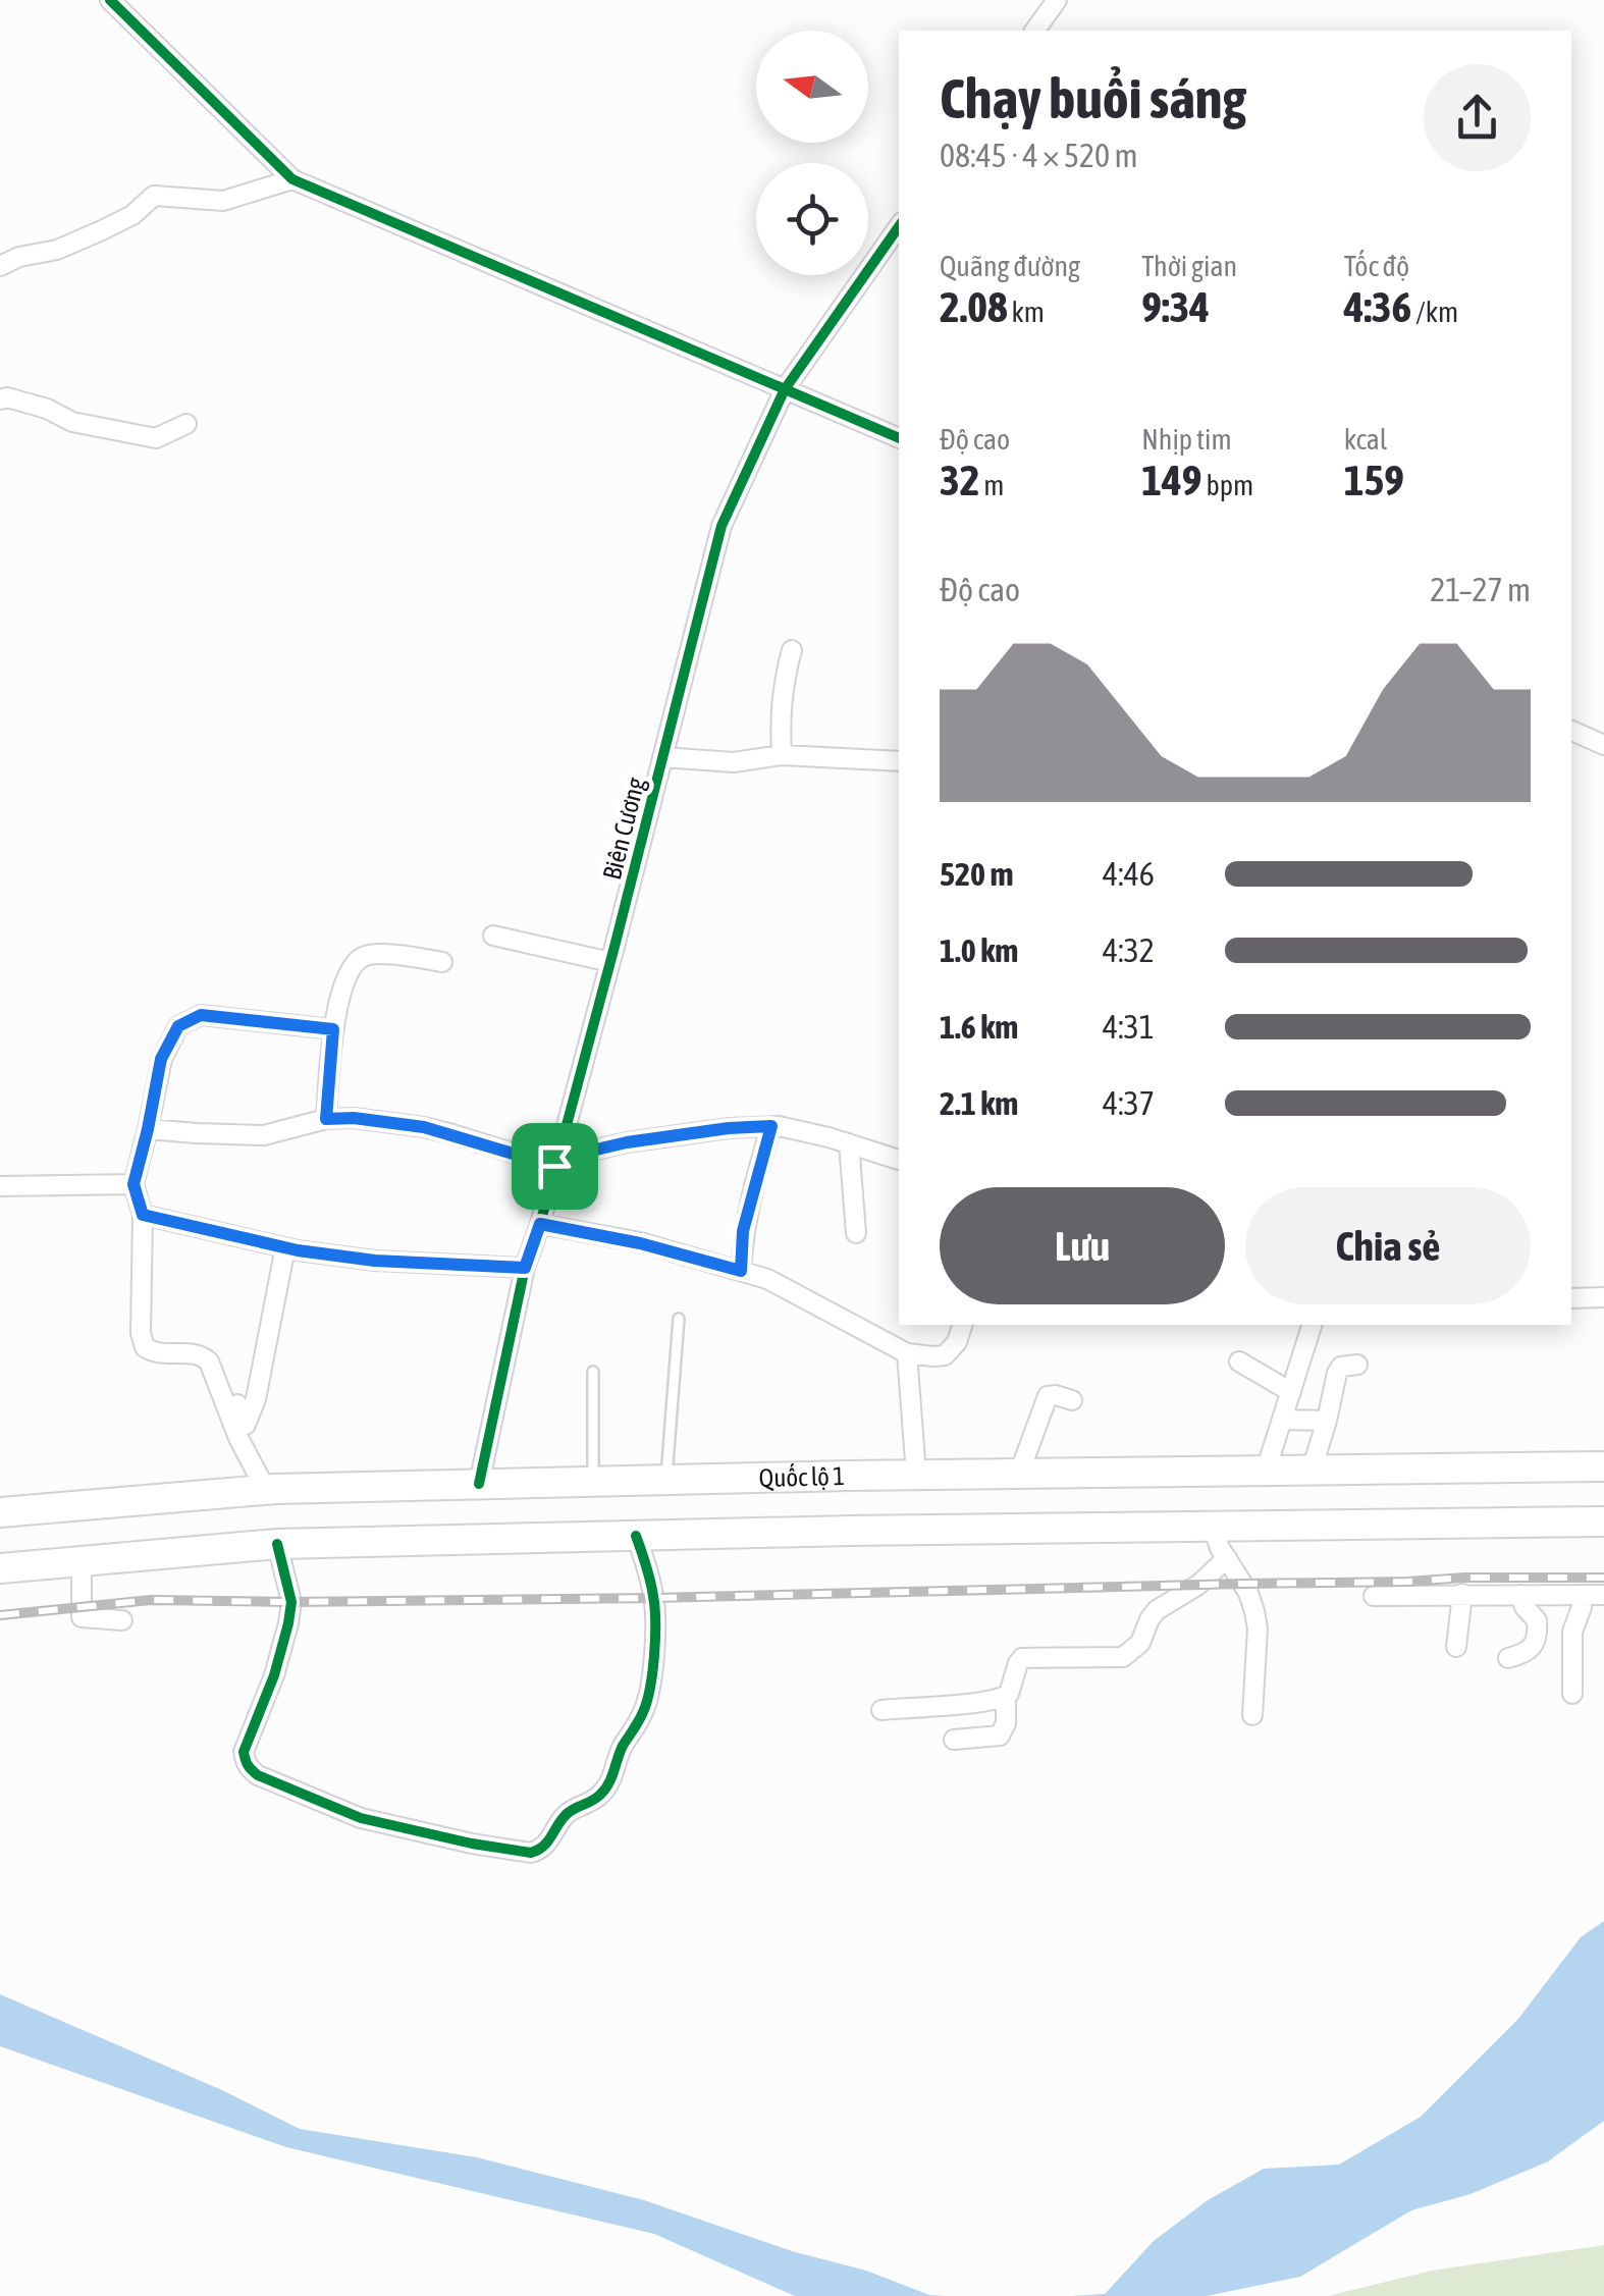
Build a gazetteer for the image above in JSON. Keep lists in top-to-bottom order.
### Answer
{
  "streets": {
    "highway": ["Quốc lộ 1"],
    "street": ["Biên Cương"]
  },
  "crossings": [
    ["Biên Cương", "Quốc lộ 1"]
  ],
  "north": "left",
  "page": {
    "heading": ["Chạy buổi sáng", "08:45 · 4 × 520 m"],
    "stats": [
      ["Quãng đường", "2.08 km"],
      ["Thời gian", "9:34"],
      ["Tốc độ", "4:36 /km"],
      ["Độ cao", "32 m"],
      ["Nhịp tim", "149 bpm"],
      ["kcal", "159"]
    ],
    "chart": ["Độ cao", "21–27 m"],
    "list": [
      {
        "name": "520 m",
        "note": "4:46"
      },
      {
        "name": "1.0 km",
        "note": "4:32"
      },
      {
        "name": "1.6 km",
        "note": "4:31"
      },
      {
        "name": "2.1 km",
        "note": "4:37"
      }
    ],
    "buttons": ["Lưu", "Chia sẻ"]
  }
}
